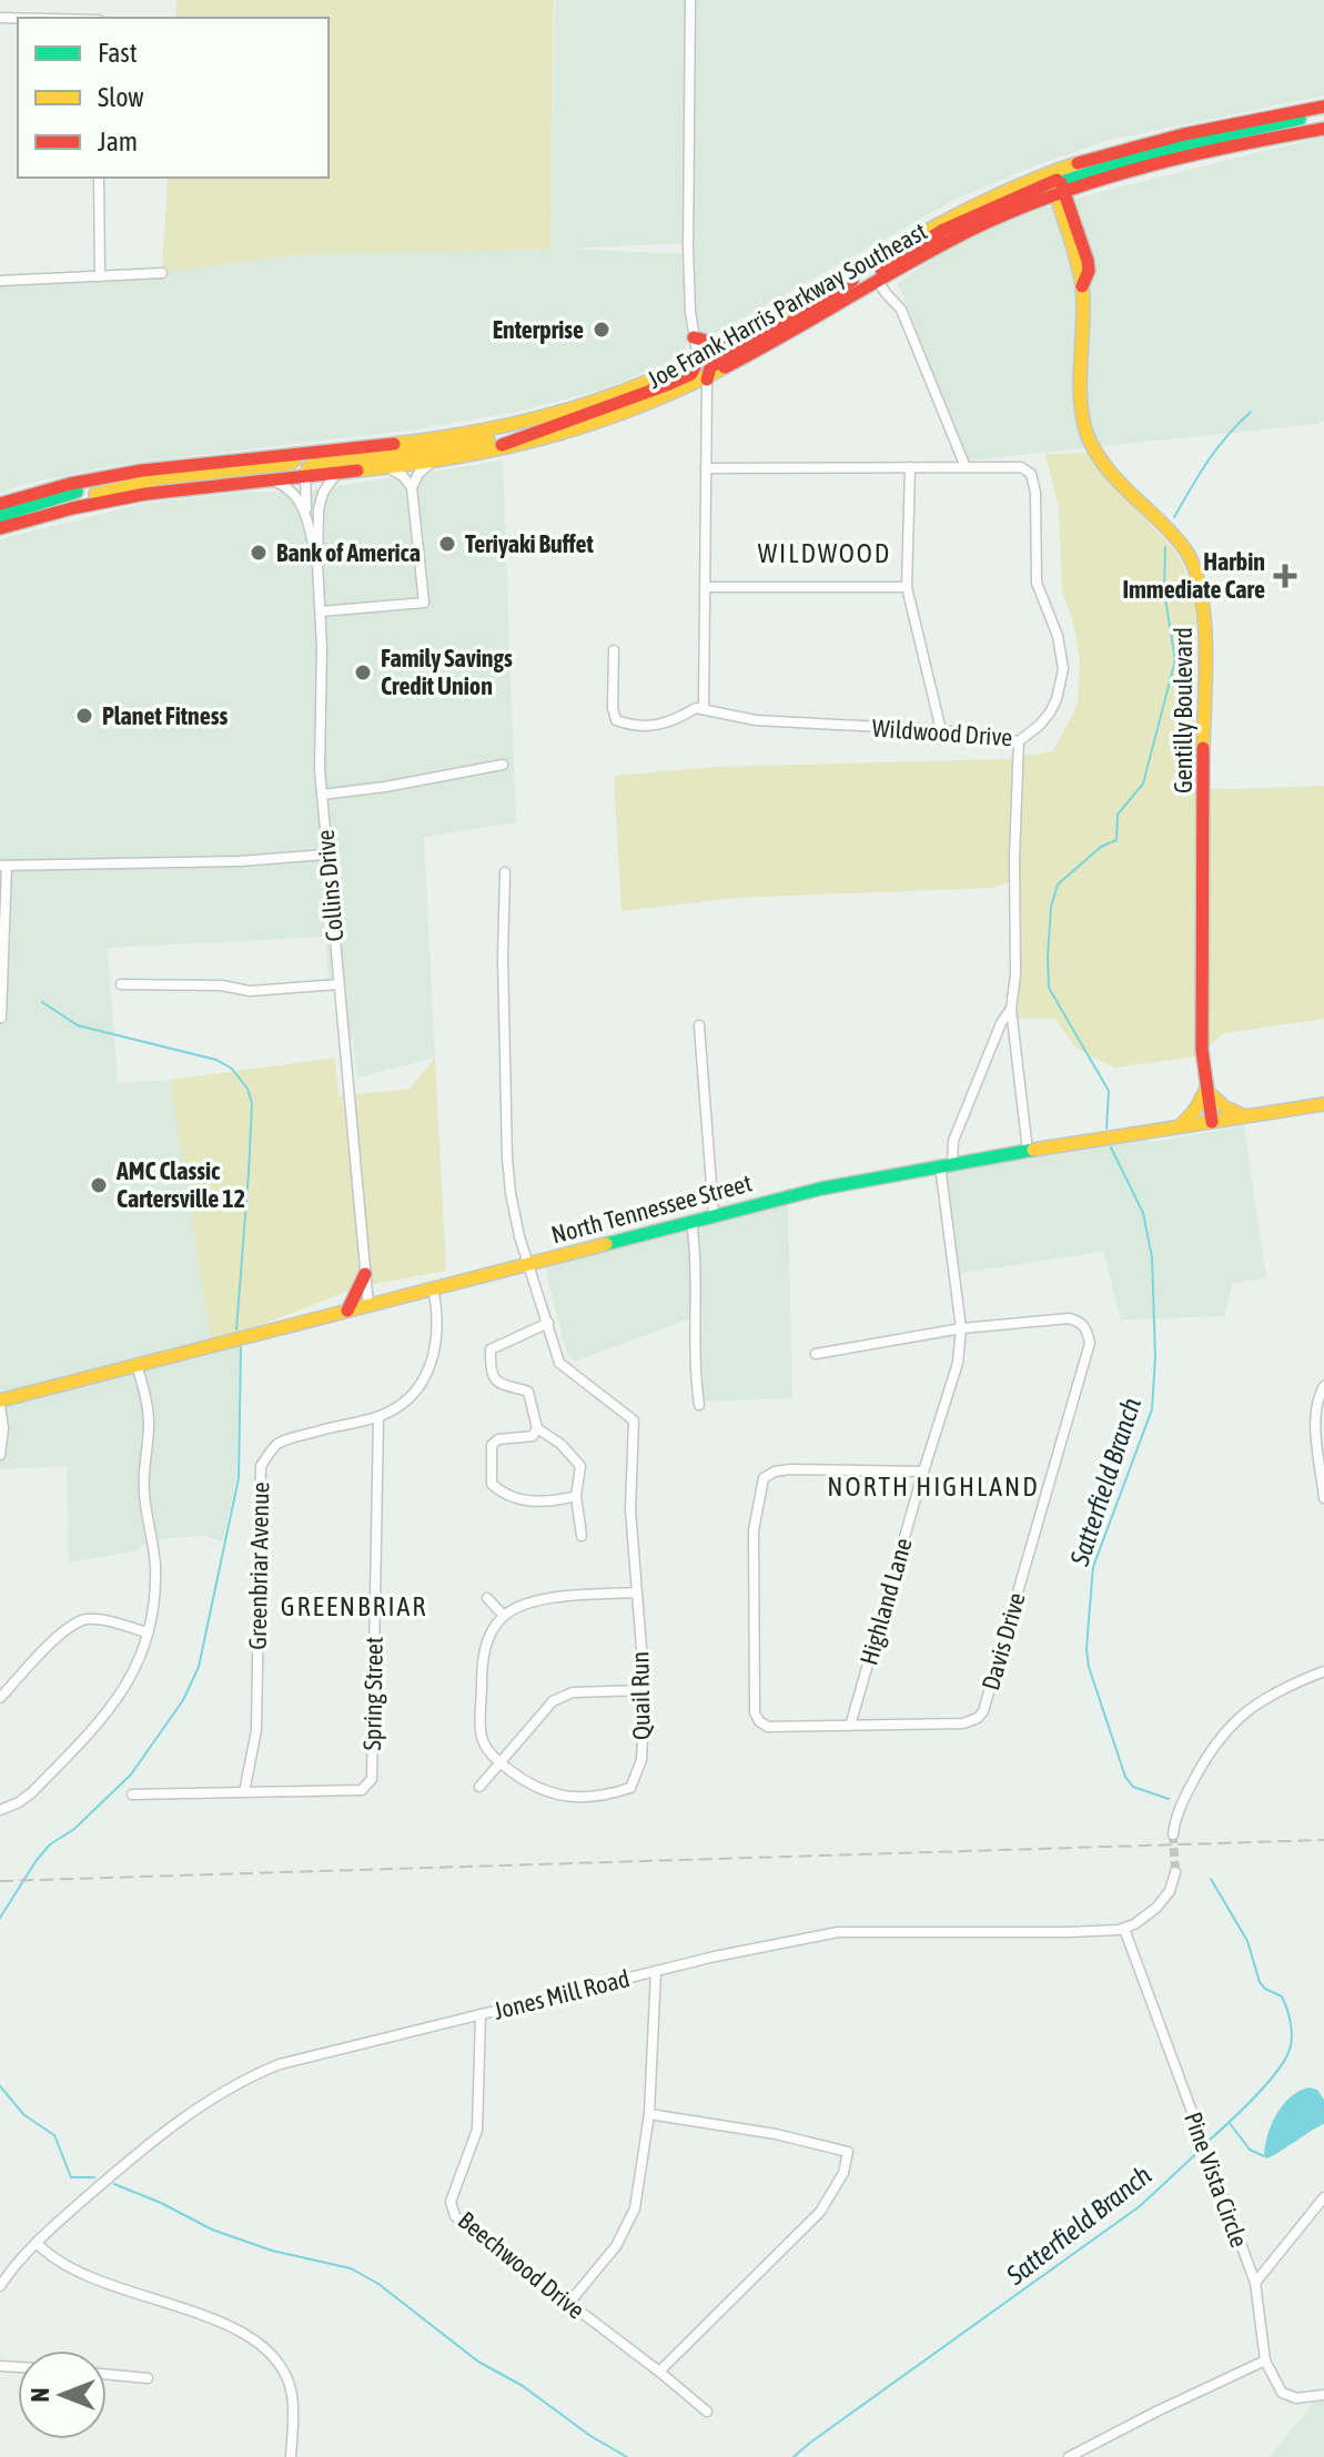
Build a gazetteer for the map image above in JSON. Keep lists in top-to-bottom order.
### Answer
{
  "streets": {
    "main road": ["Joe Frank Harris Parkway Southeast", "Gentilly Boulevard", "North Tennessee Street"],
    "street": [
      "Wildwood Drive",
      "Collins Drive",
      "Greenbriar Avenue",
      "Highland Lane",
      "Davis Drive",
      "Spring Street",
      "Quail Run",
      "Jones Mill Road",
      "Pine Vista Circle",
      "Beechwood Drive"
    ]
  },
  "crossings": [
    ["Joe Frank Harris Parkway Southeast", "Gentilly Boulevard"],
    ["Joe Frank Harris Parkway Southeast", "Collins Drive"],
    ["Gentilly Boulevard", "North Tennessee Street"],
    ["Collins Drive", "North Tennessee Street"],
    ["North Tennessee Street", "Greenbriar Avenue"],
    ["North Tennessee Street", "Highland Lane"],
    ["North Tennessee Street", "Quail Run"],
    ["Greenbriar Avenue", "Spring Street"],
    ["Highland Lane", "Davis Drive"],
    ["Jones Mill Road", "Pine Vista Circle"],
    ["Jones Mill Road", "Beechwood Drive"]
  ],
  "districts": ["WILDWOOD", "NORTH HIGHLAND", "GREENBRIAR"],
  "water": ["Satterfield Branch"],
  "places": {
    "other": [
      "Enterprise",
      "Teriyaki Buffet",
      "Bank of America",
      "Family Savings Credit Union",
      "Planet Fitness",
      "AMC Classic Cartersville 12"
    ],
    "health": ["Harbin Immediate Care"]
  },
  "legend": ["Fast", "Slow", "Jam"],
  "north": "left"
}
